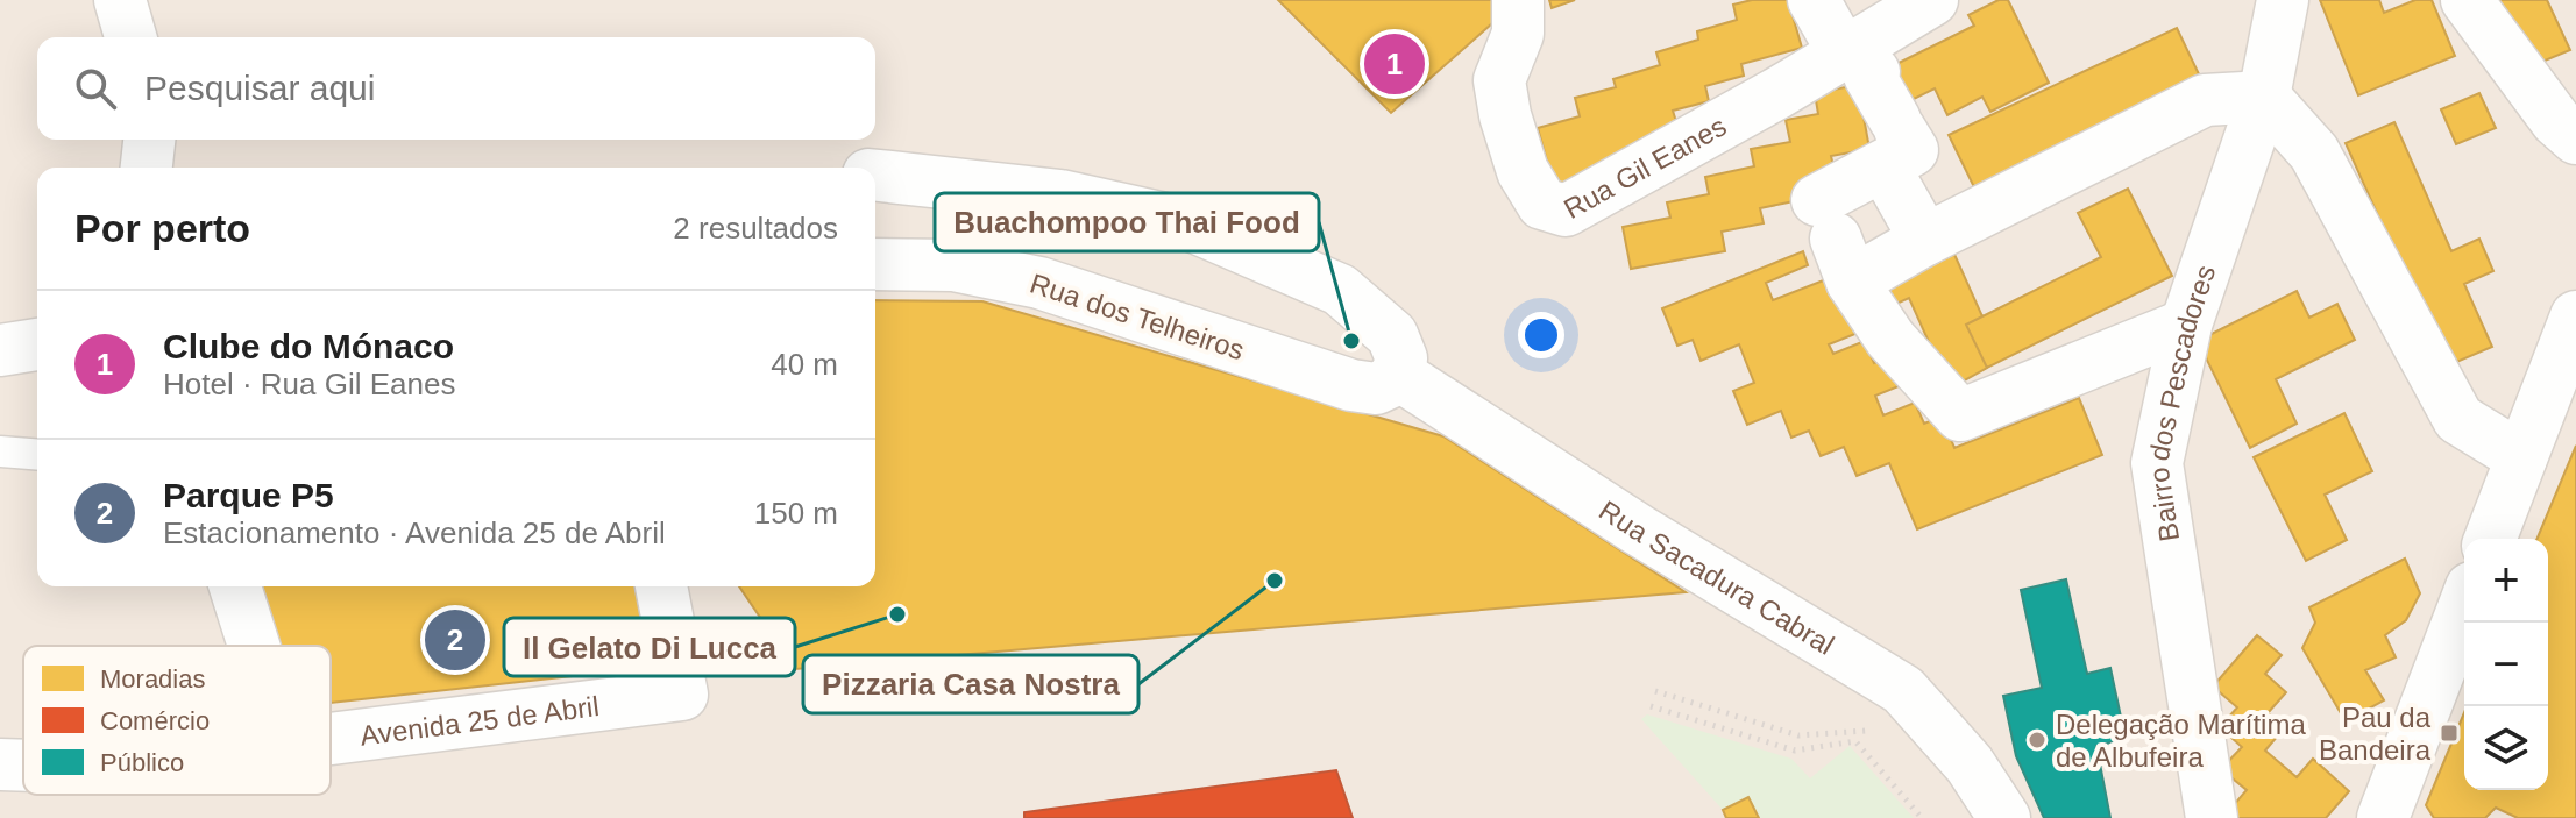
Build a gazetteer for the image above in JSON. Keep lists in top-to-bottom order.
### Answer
{
  "streets": {
    "street": [
      "Rua Gil Eanes",
      "Rua dos Telheiros",
      "Bairro dos Pescadores",
      "Rua Sacadura Cabral",
      "Avenida 25 de Abril"
    ]
  },
  "crossings": [
    ["Rua dos Telheiros", "Rua Sacadura Cabral"]
  ],
  "places": {
    "other": [
      "Buachompoo Thai Food",
      "Pizzaria Casa Nostra",
      "Il Gelato Di Lucca",
      "Delegação Marítima de Albufeira"
    ],
    "transit": ["Pau da Bandeira"]
  },
  "legend": ["Moradias", "Comércio", "Público"],
  "page": {
    "pins": ["1", "2"],
    "search": "Pesquisar aqui",
    "heading": ["Por perto", "2 resultados"],
    "list": [
      {
        "mark": "1",
        "name": "Clube do Mónaco",
        "note": "Hotel · Rua Gil Eanes",
        "value": "40 m"
      },
      {
        "mark": "2",
        "name": "Parque P5",
        "note": "Estacionamento · Avenida 25 de Abril",
        "value": "150 m"
      }
    ],
    "map_buttons": ["+", "−"]
  }
}
